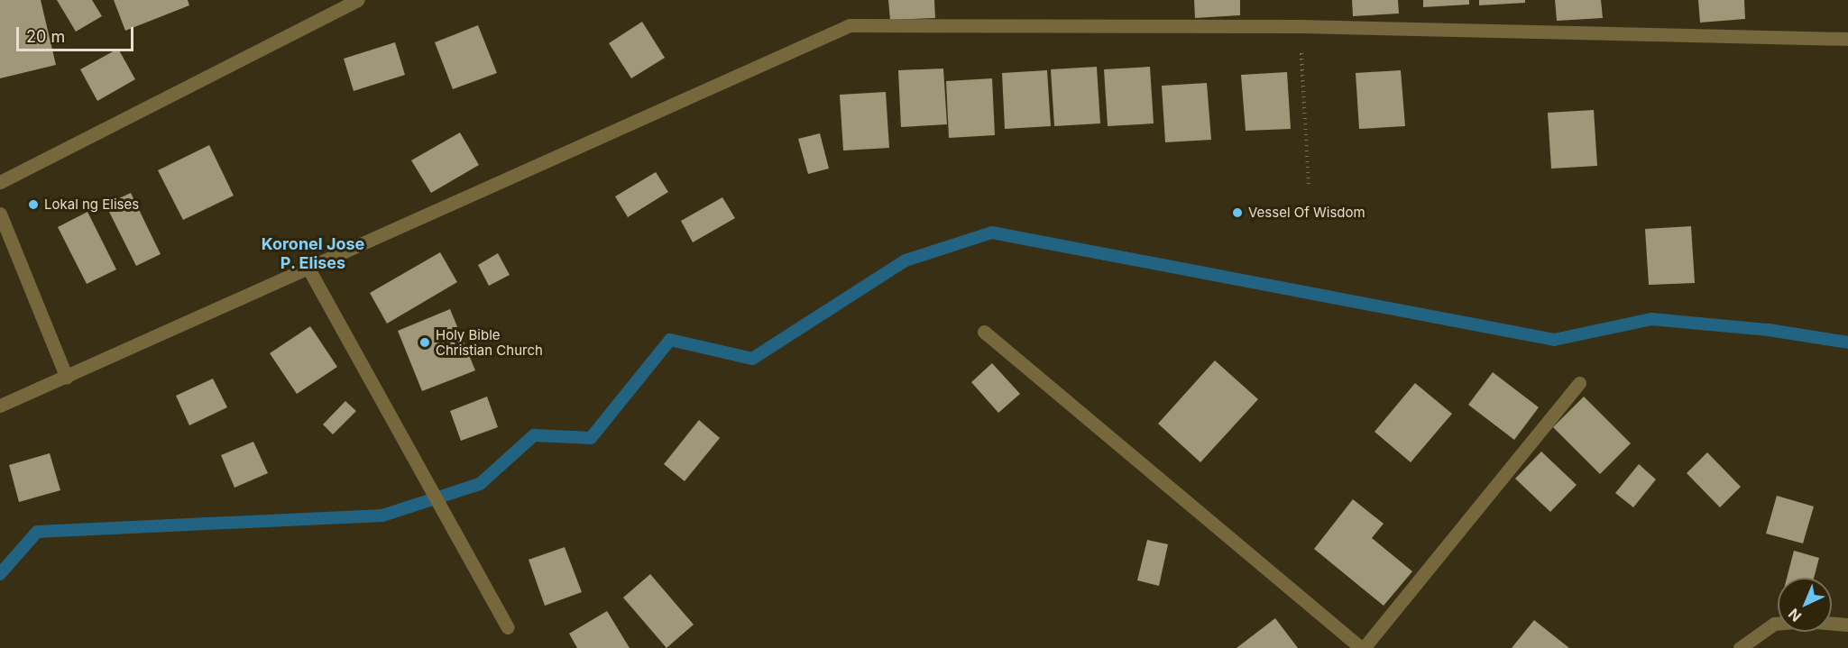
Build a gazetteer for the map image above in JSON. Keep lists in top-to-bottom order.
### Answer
{
  "districts": ["Koronel Jose P. Elises"],
  "places": ["Lokal ng Elises", "Vessel Of Wisdom", "Holy Bible Christian Church"],
  "scale_bar": "20 m",
  "north": "bottom left"
}
